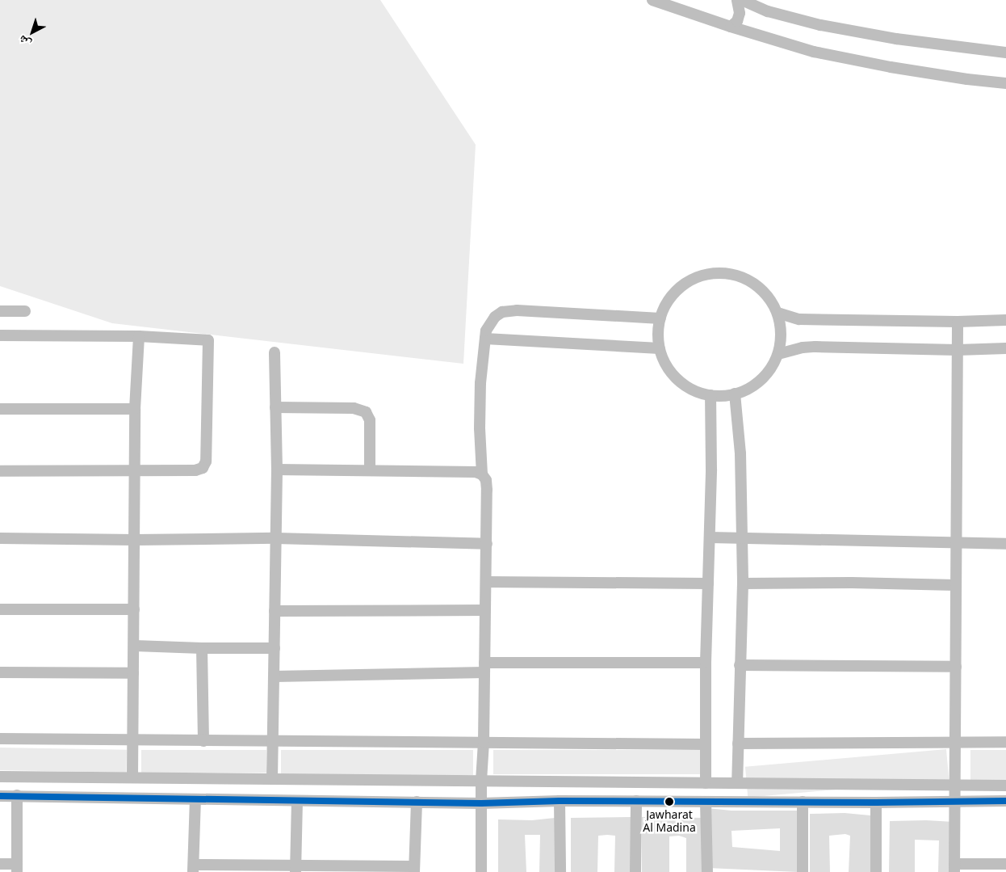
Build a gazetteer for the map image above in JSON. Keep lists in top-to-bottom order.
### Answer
{
  "places": ["Jawharat Al Madina"],
  "north": "bottom left"
}
